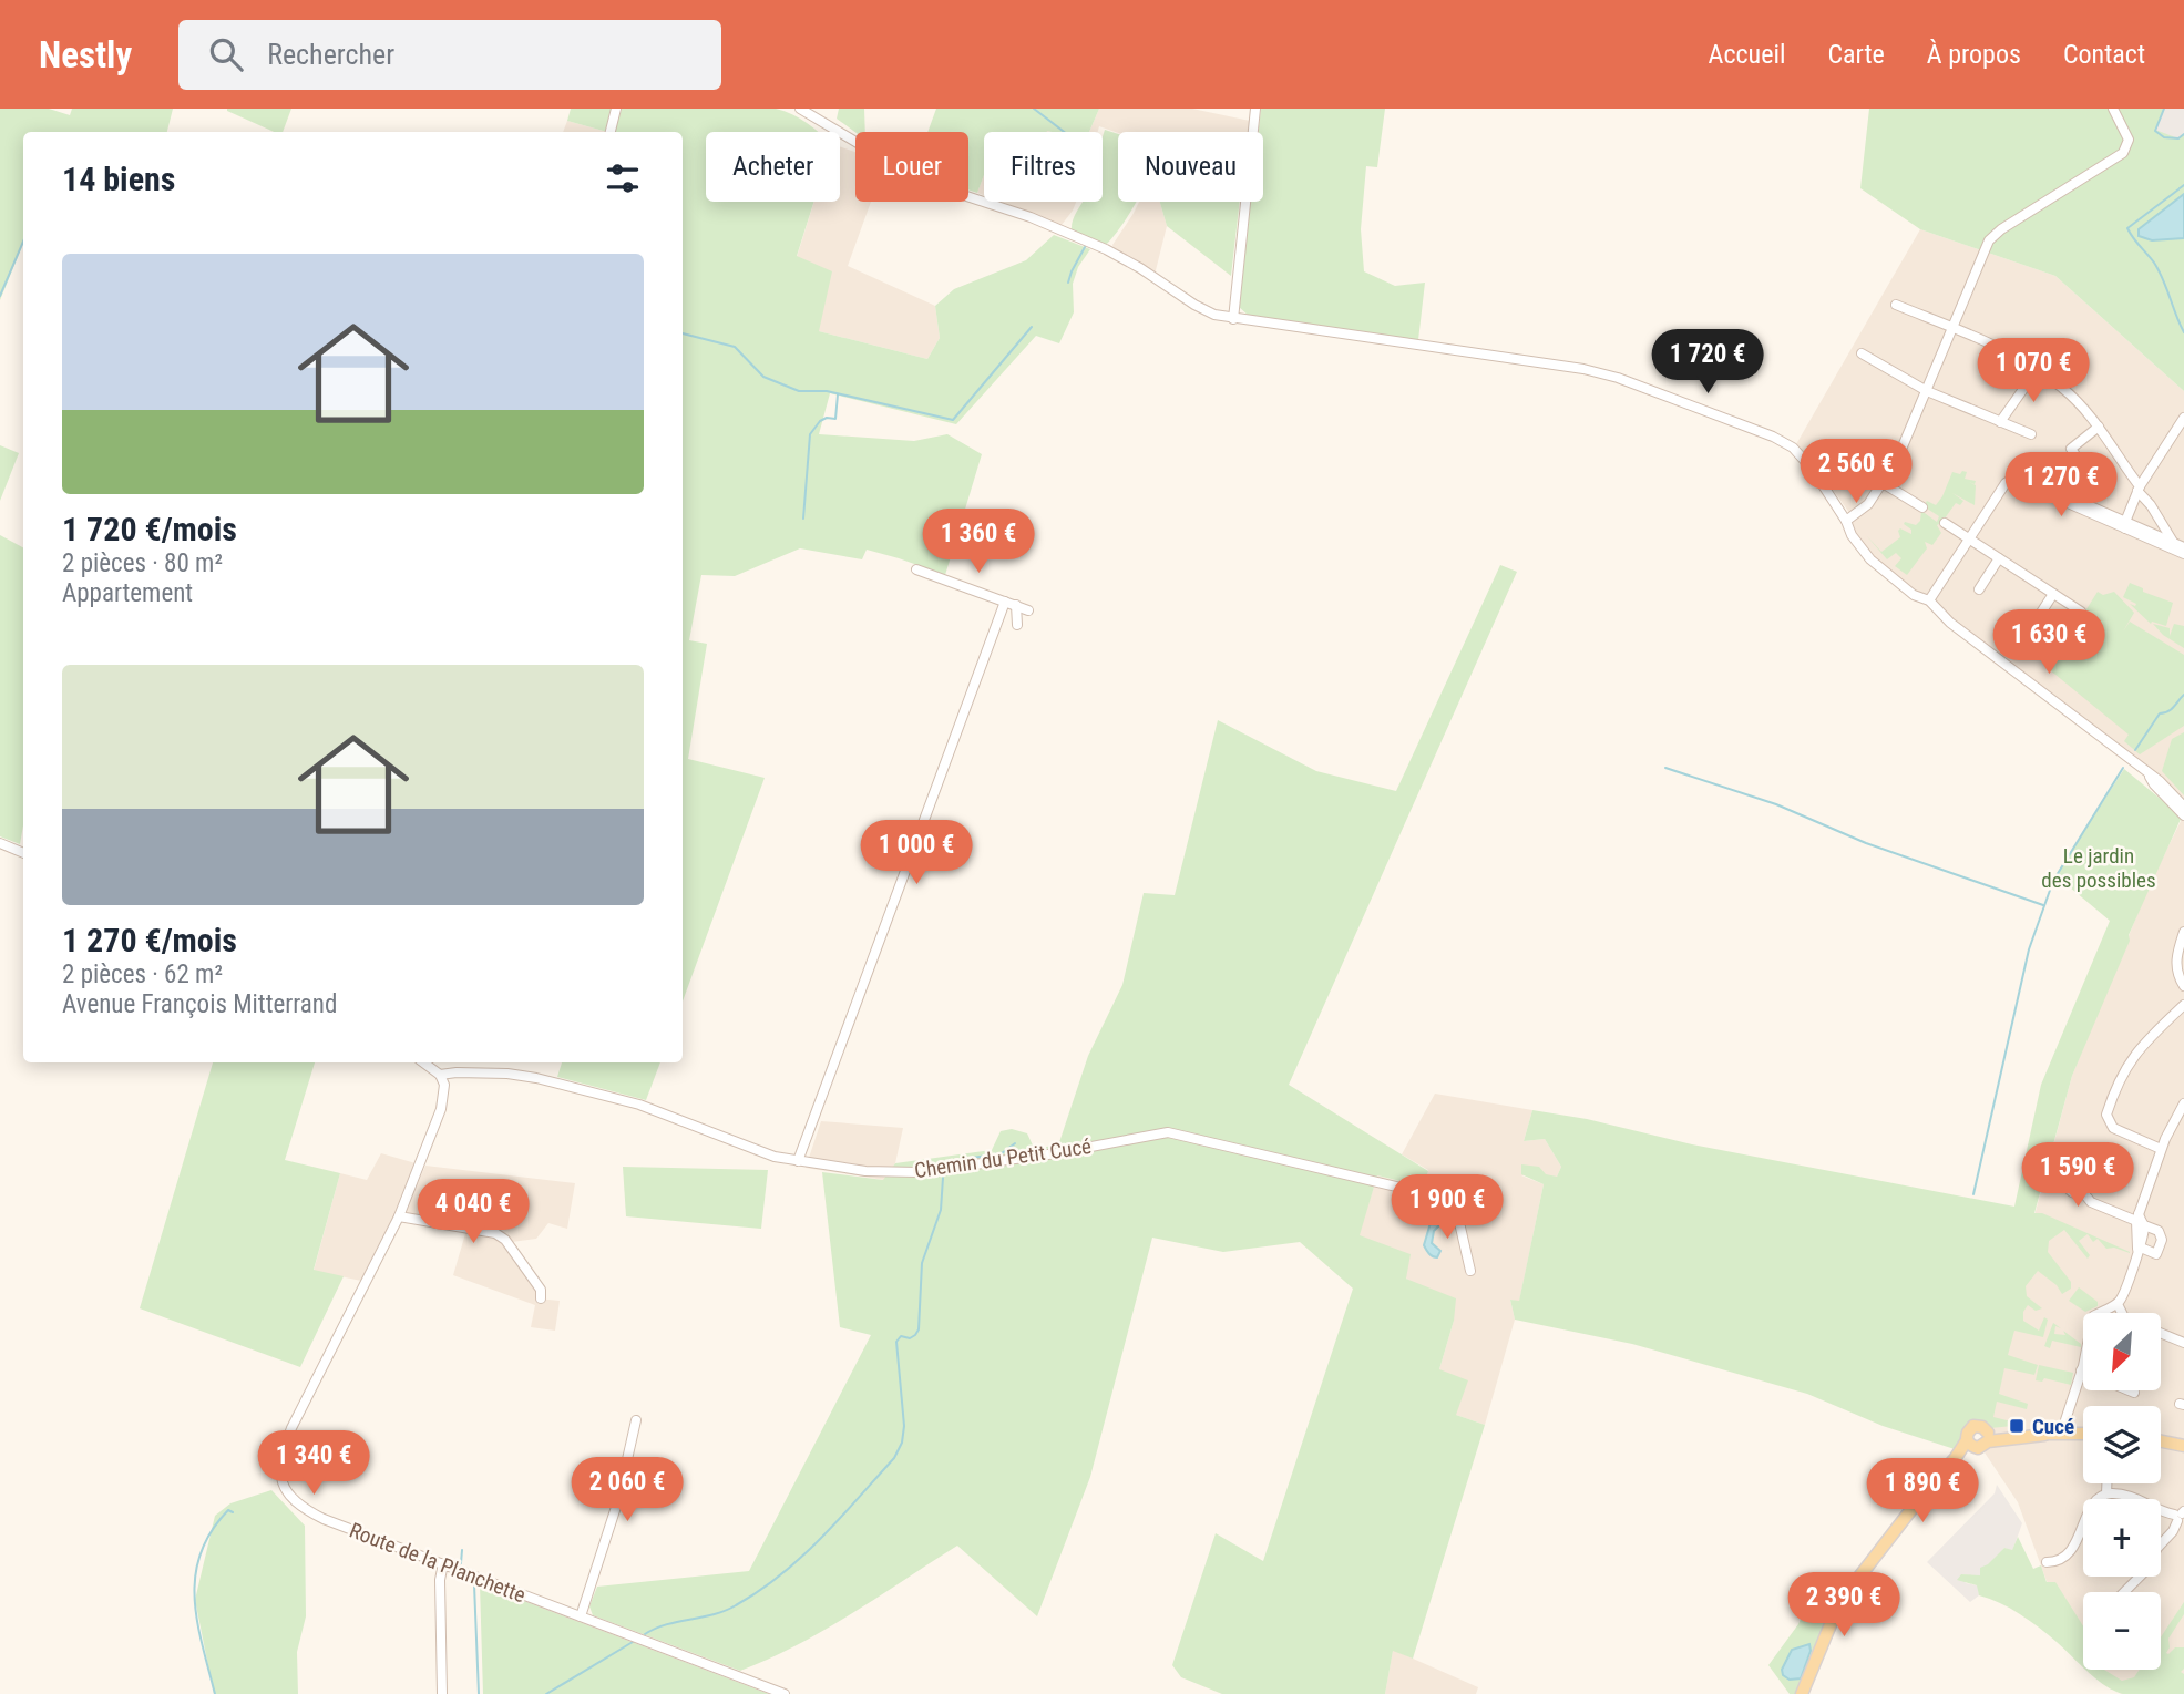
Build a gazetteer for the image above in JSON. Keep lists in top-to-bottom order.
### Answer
{
  "streets": {
    "street": ["Chemin du Petit Cucé", "Route de la Planchette"]
  },
  "crossings": [
    ["Chemin du Petit Cucé", "Route de la Planchette"]
  ],
  "parks": ["Le jardin des possibles"],
  "places": {
    "transit": ["Cucé"]
  },
  "north": "bottom left",
  "page": {
    "header": "Nestly",
    "search": "Rechercher",
    "nav": [
      "Accueil",
      "Carte",
      "À propos",
      "Contact"
    ],
    "chip": [
      "Acheter",
      "Louer",
      "Filtres",
      "Nouveau"
    ],
    "heading": "14 biens",
    "list": [
      {
        "name": "1 720 €/mois",
        "note": "2 pièces · 80 m² · Appartement"
      },
      {
        "name": "1 270 €/mois",
        "note": "2 pièces · 62 m² · Avenue François Mitterrand"
      }
    ],
    "price": [
      "1 720 €",
      "1 070 €",
      "2 560 €",
      "1 270 €",
      "1 360 €",
      "1 630 €",
      "1 000 €",
      "1 590 €",
      "1 900 €",
      "4 040 €",
      "1 340 €",
      "2 060 €",
      "1 890 €",
      "2 390 €"
    ],
    "map_buttons": ["+", "−"]
  }
}
